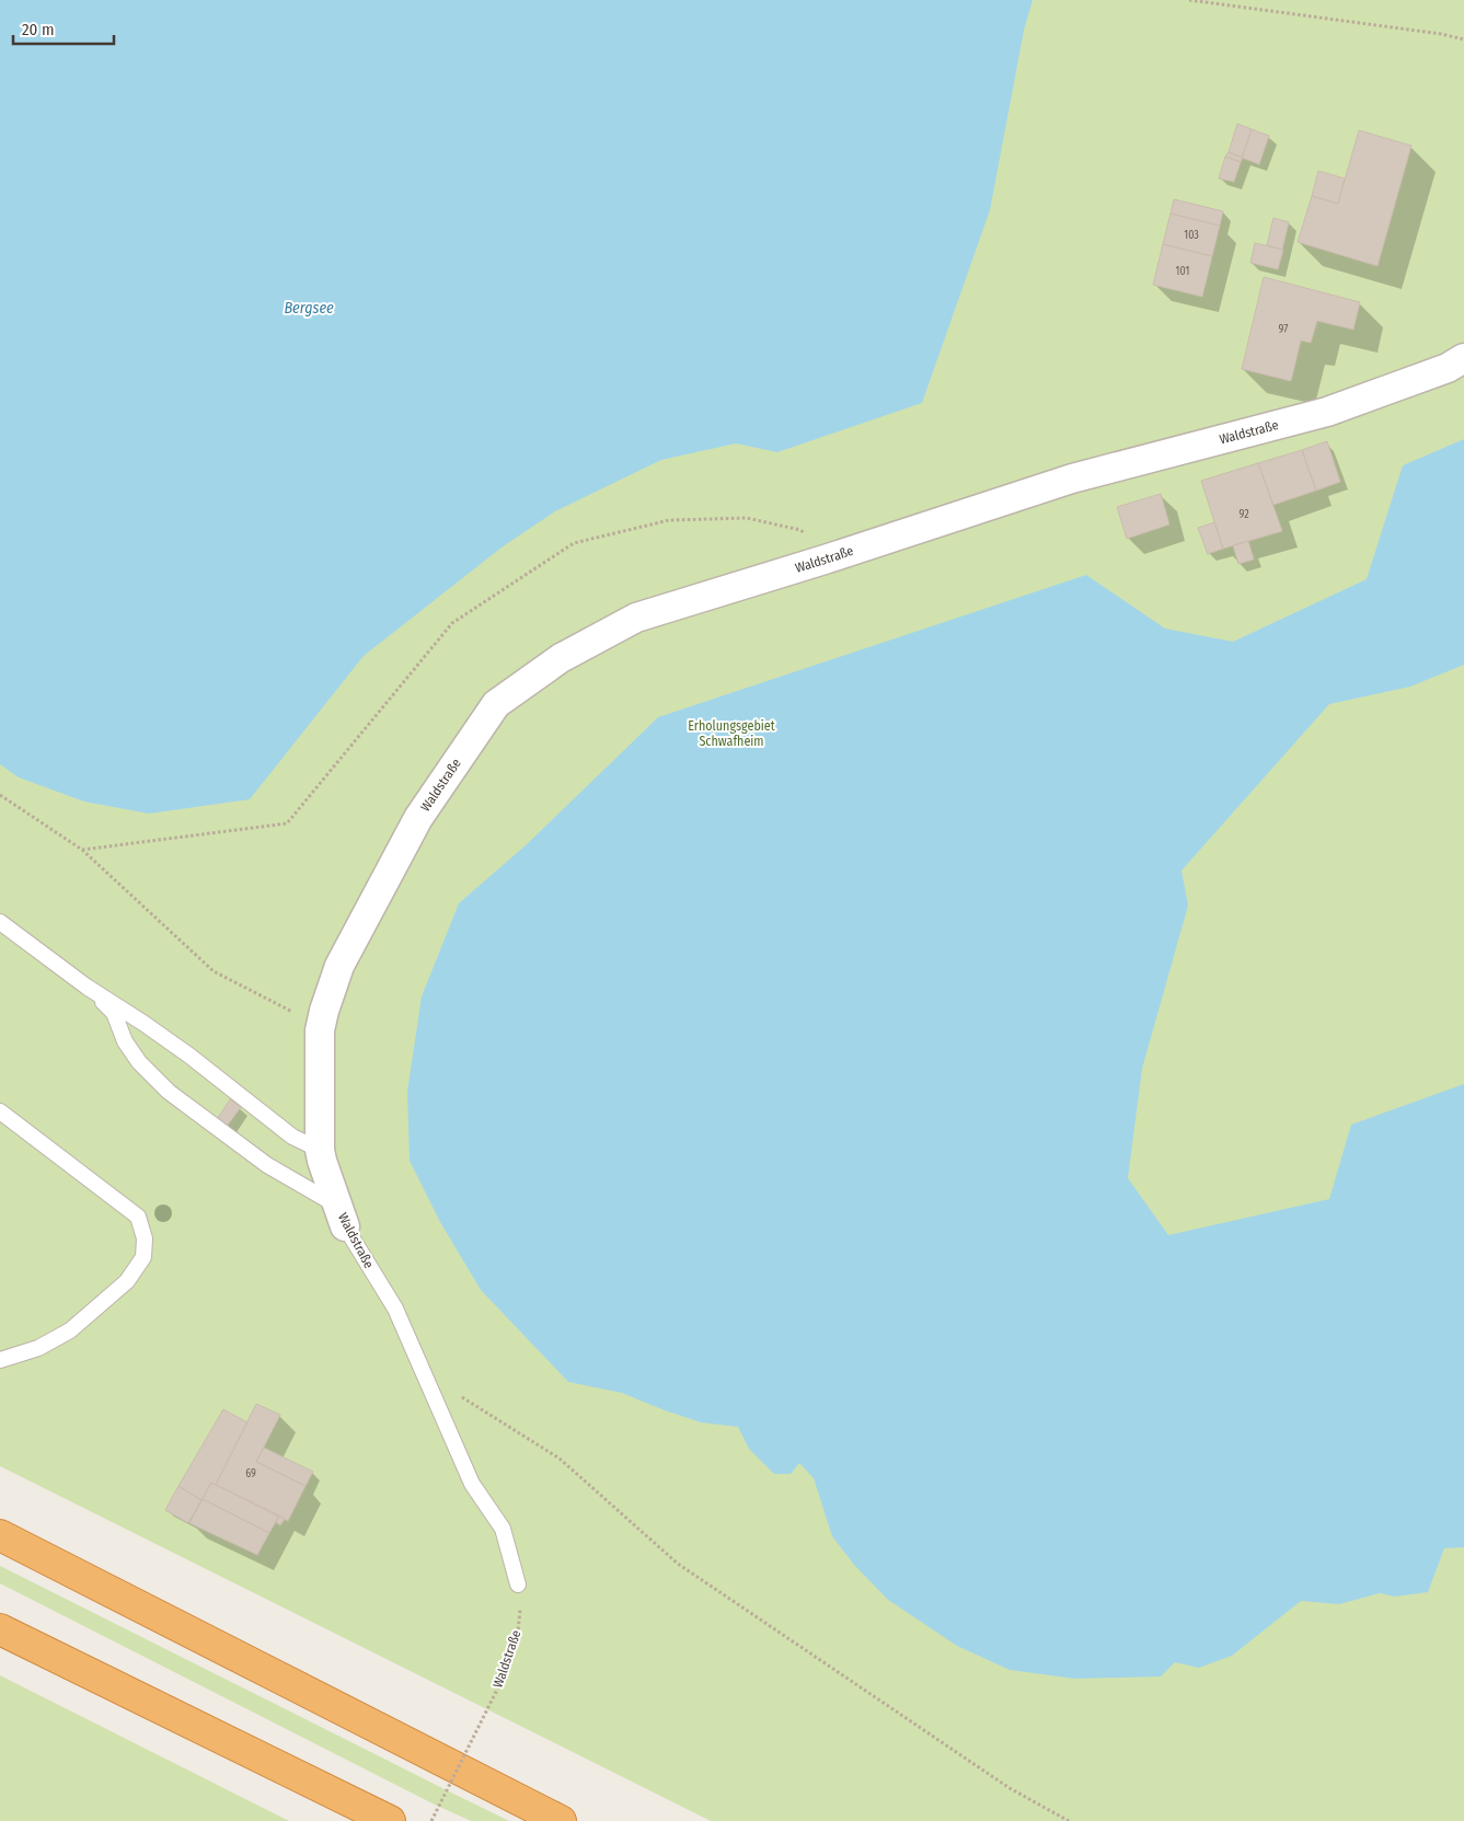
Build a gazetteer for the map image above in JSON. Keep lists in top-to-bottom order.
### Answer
{
  "streets": {
    "street": ["Waldstraße"]
  },
  "water": ["Bergsee"],
  "parks": ["Erholungsgebiet Schwafheim"],
  "house_numbers": [
    "103",
    "101",
    "97",
    "92",
    "69"
  ],
  "scale_bar": "20 m"
}
